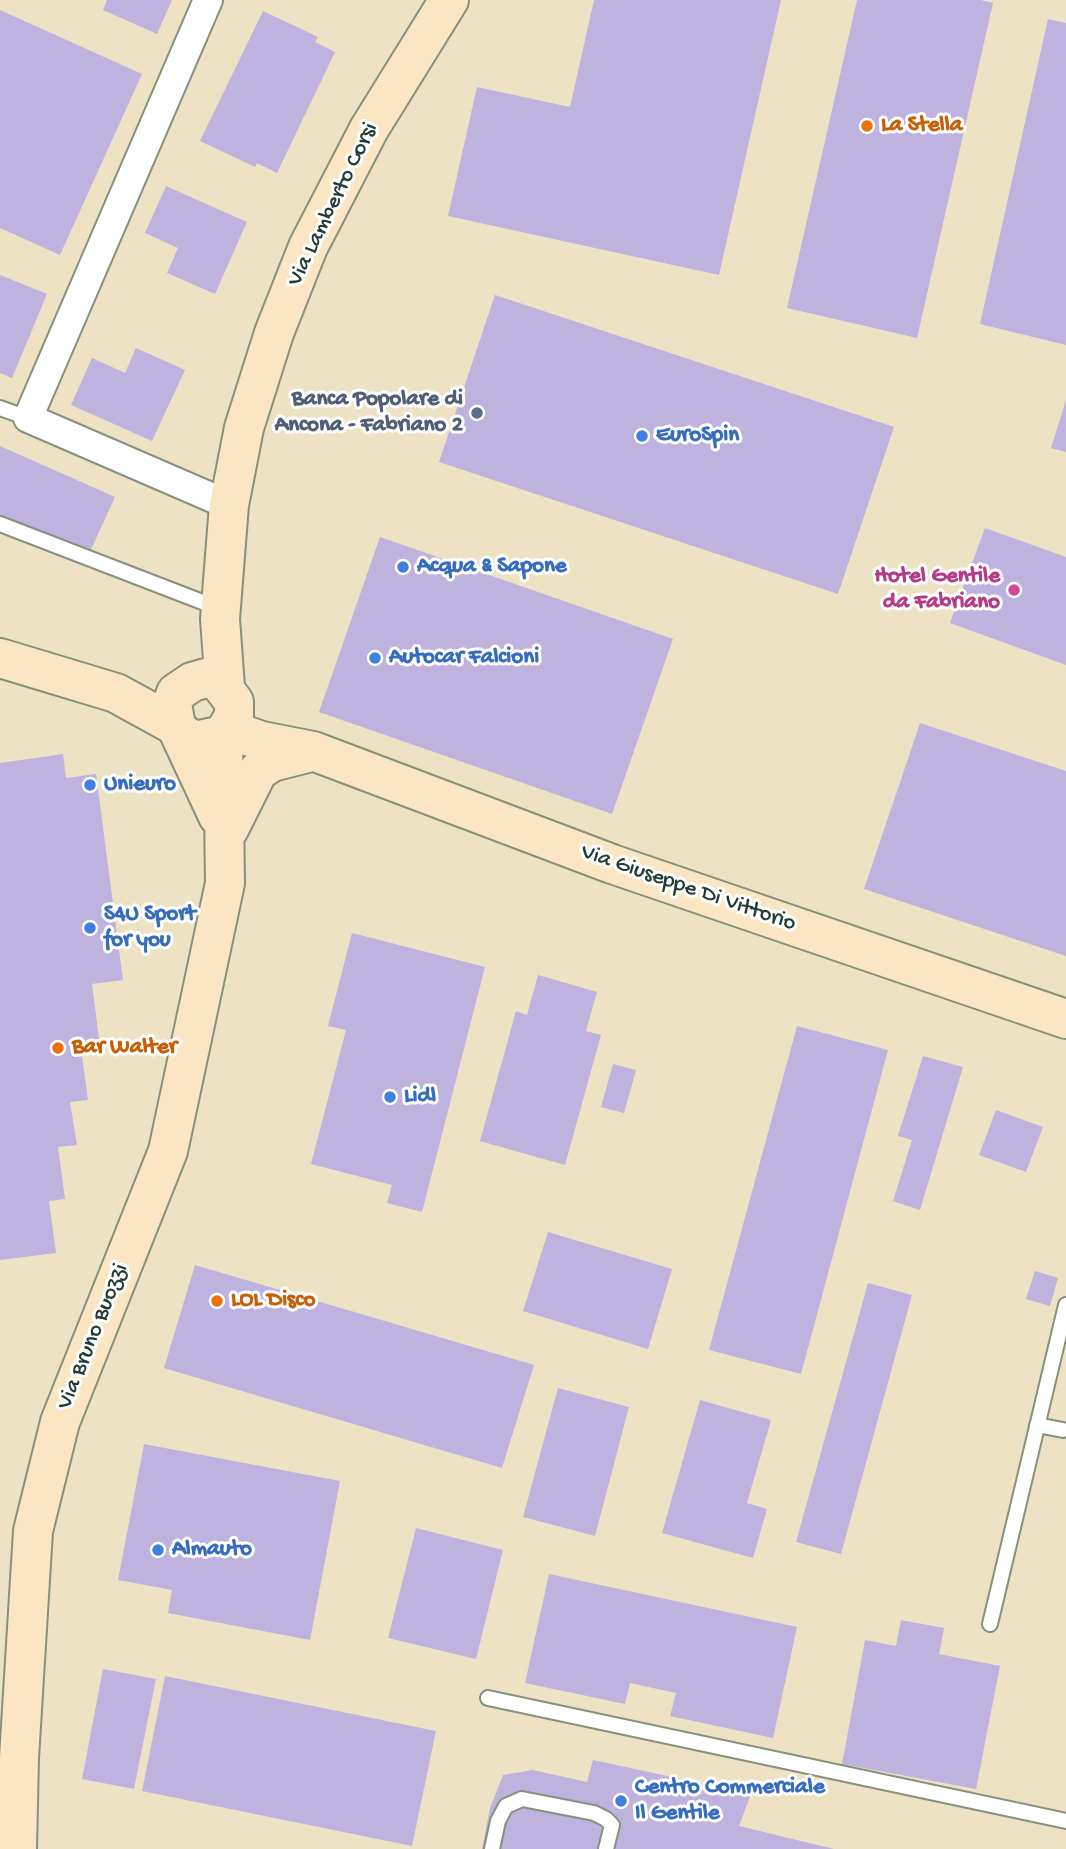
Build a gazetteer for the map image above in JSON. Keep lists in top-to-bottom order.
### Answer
{
  "streets": {
    "street": ["Via Lamberto Corsi", "Via Giuseppe Di Vittorio", "Via Bruno Buozzi"]
  },
  "crossings": [
    ["Via Lamberto Corsi", "Via Giuseppe Di Vittorio"],
    ["Via Lamberto Corsi", "Via Bruno Buozzi"],
    ["Via Giuseppe Di Vittorio", "Via Bruno Buozzi"]
  ],
  "places": [
    "La Stella",
    "Banca Popolare di Ancona - Fabriano 2",
    "EuroSpin",
    "Acqua & Sapone",
    "Hotel Gentile da Fabriano",
    "Autocar Falcioni",
    "Unieuro",
    "S4U Sport for you",
    "Bar Walter",
    "Lidl",
    "LOL Disco",
    "Almauto",
    "Centro Commerciale Il Gentile"
  ]
}
